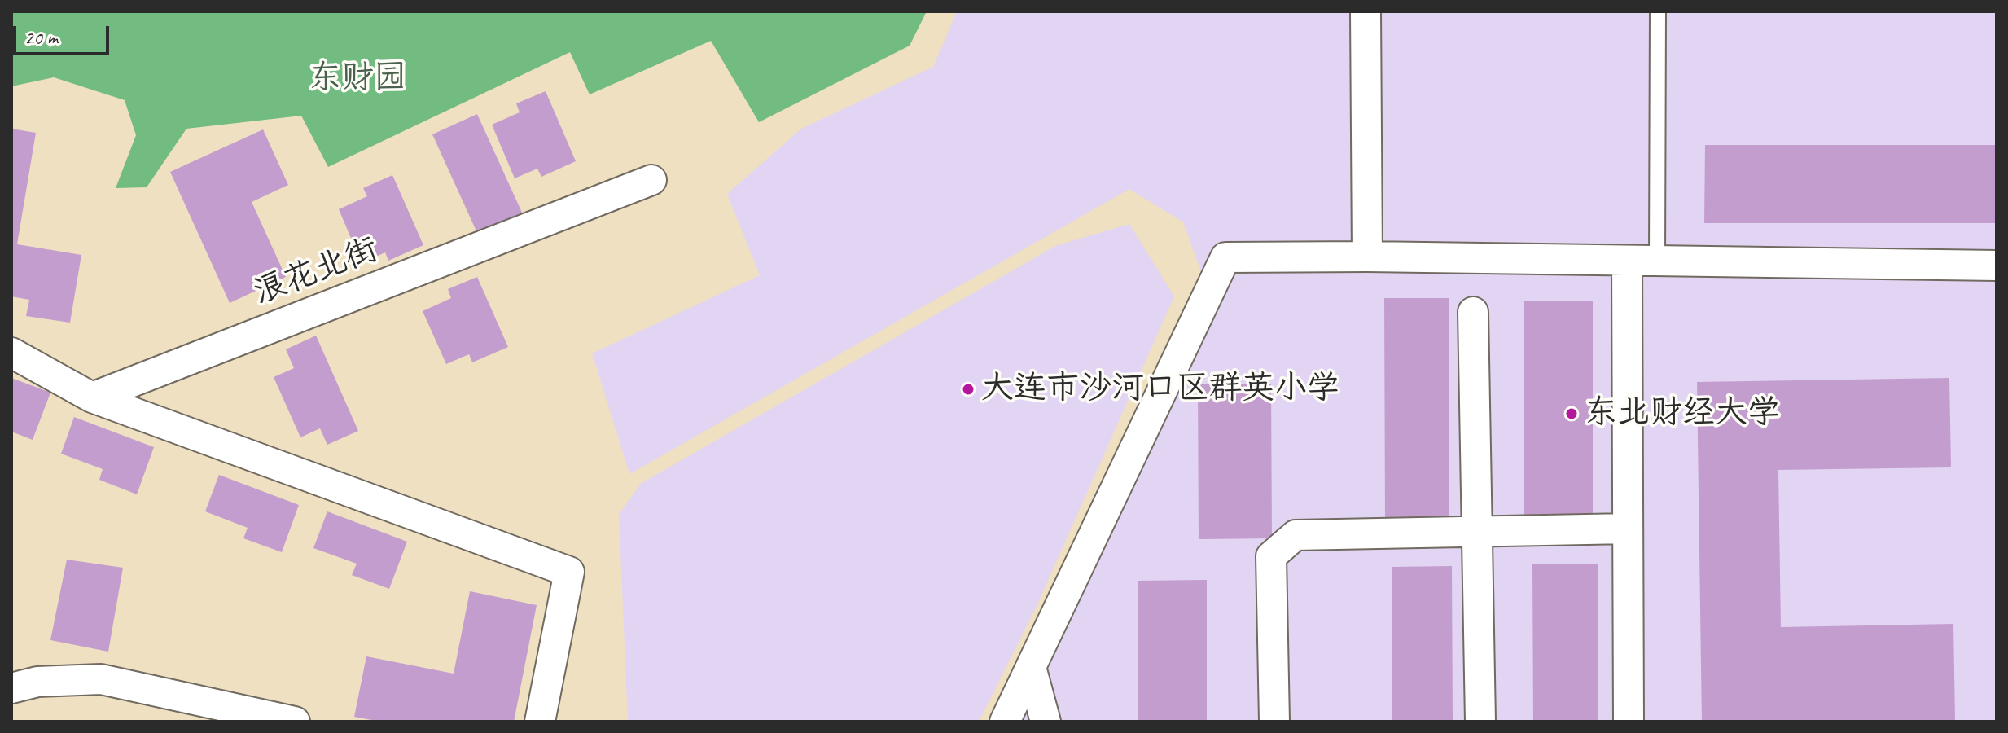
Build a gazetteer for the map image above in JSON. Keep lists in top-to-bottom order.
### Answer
{
  "streets": {
    "street": ["浪花北街"]
  },
  "parks": ["东财园"],
  "places": ["大连市沙河口区群英小学", "东北财经大学"],
  "scale_bar": "20 m"
}
